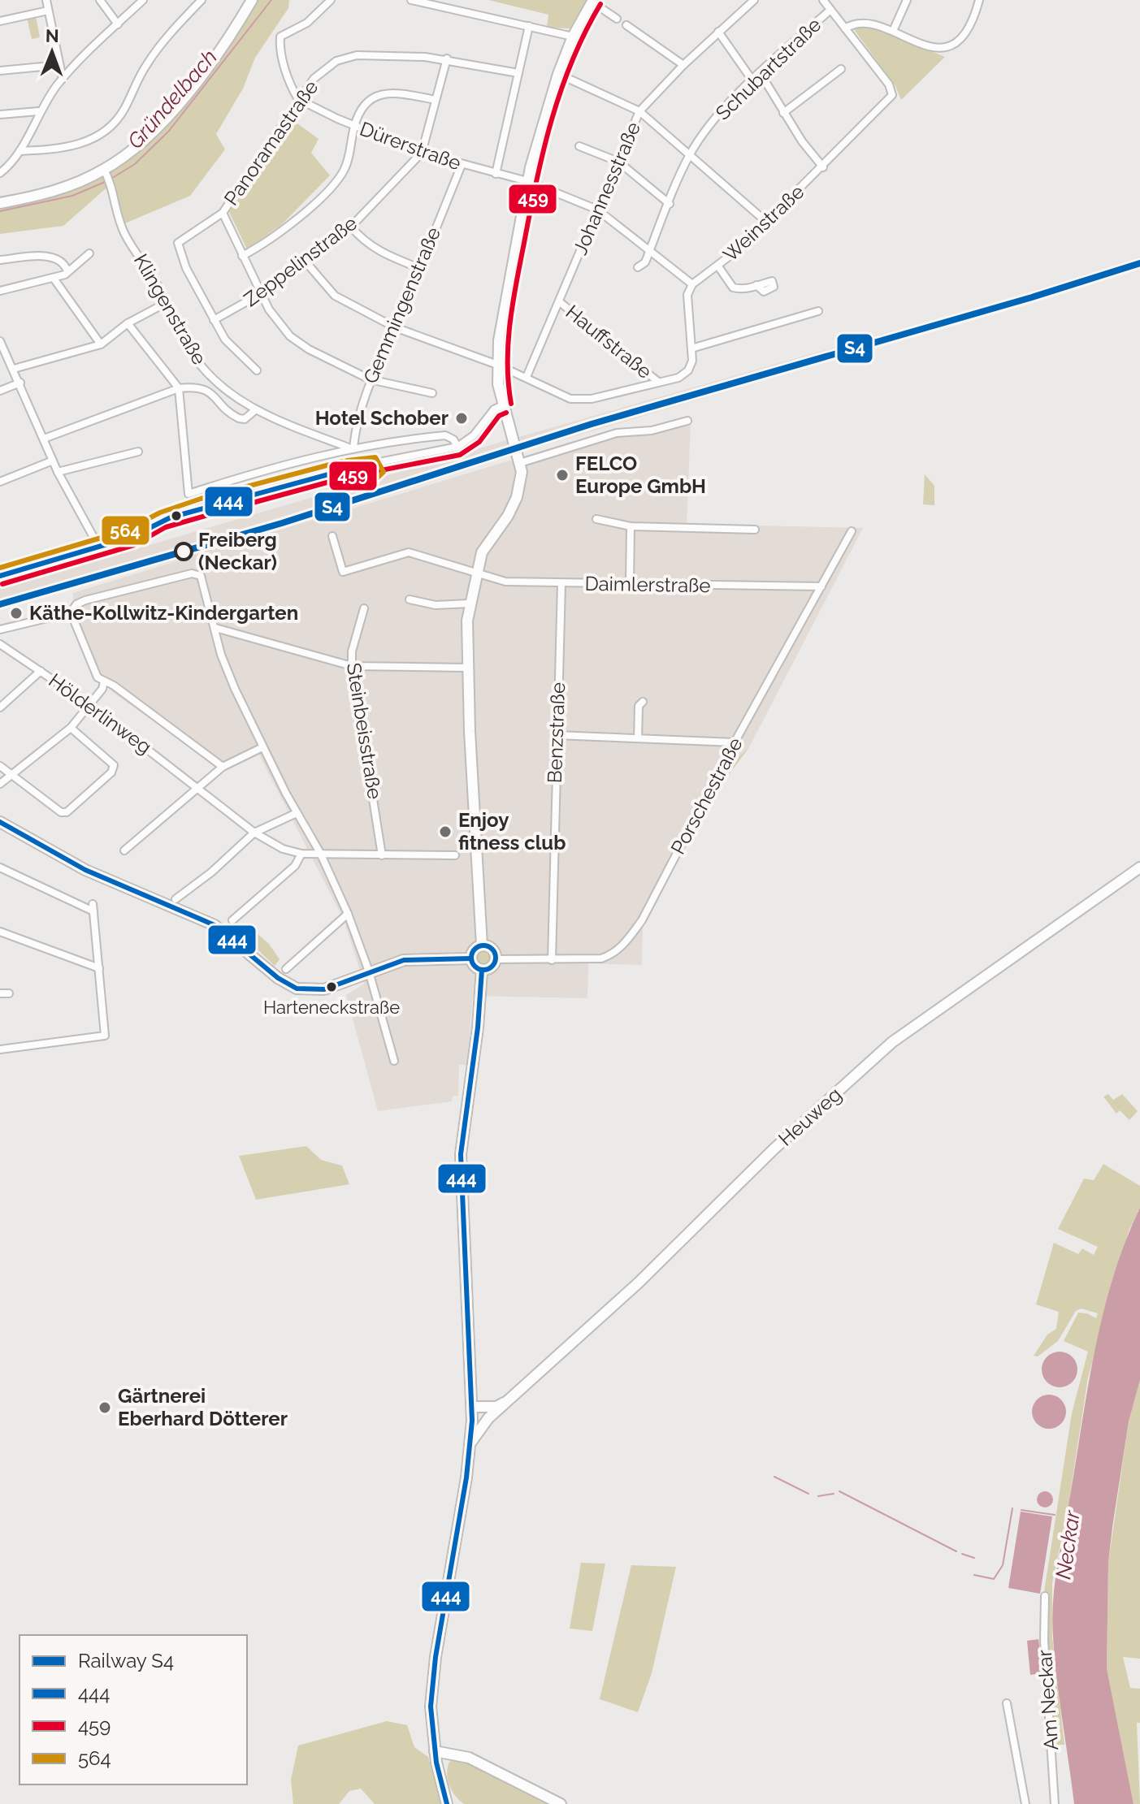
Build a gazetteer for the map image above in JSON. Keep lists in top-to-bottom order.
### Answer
{
  "streets": {
    "main road": ["Heuweg"],
    "street": [
      "Schubartstraße",
      "Panoramastraße",
      "Dürerstraße",
      "Johannesstraße",
      "Weinstraße",
      "Zeppelinstraße",
      "Gemmingenstraße",
      "Klingenstraße",
      "Hauffstraße",
      "Daimlerstraße",
      "Hölderlinweg",
      "Steinbeisstraße",
      "Benzstraße",
      "Porschestraße",
      "Am Neckar"
    ]
  },
  "crossings": [
    ["Schubartstraße", "Dürerstraße"],
    ["Panoramastraße", "Dürerstraße"],
    ["Panoramastraße", "Zeppelinstraße"],
    ["Dürerstraße", "Johannesstraße"],
    ["Dürerstraße", "Weinstraße"],
    ["Dürerstraße", "Zeppelinstraße"],
    ["Dürerstraße", "Gemmingenstraße"],
    ["Johannesstraße", "Hauffstraße"],
    ["Gemmingenstraße", "Klingenstraße"],
    ["Daimlerstraße", "Benzstraße"],
    ["Daimlerstraße", "Porschestraße"],
    ["Benzstraße", "Porschestraße"]
  ],
  "water": ["Gründelbach", "Neckar"],
  "places": [
    "Hotel Schober",
    "FELCO Europe GmbH",
    "Freiberg (Neckar)",
    "Käthe-Kollwitz-Kindergarten",
    "Enjoy fitness club",
    "Harteneckstraße",
    "Gärtnerei Eberhard Dötterer"
  ],
  "lines": [
    "transit line 459",
    "rail line S4",
    "transit line 564",
    "transit line 444"
  ],
  "legend": [
    "Railway S4",
    "444",
    "459",
    "564"
  ],
  "north": "top"
}
